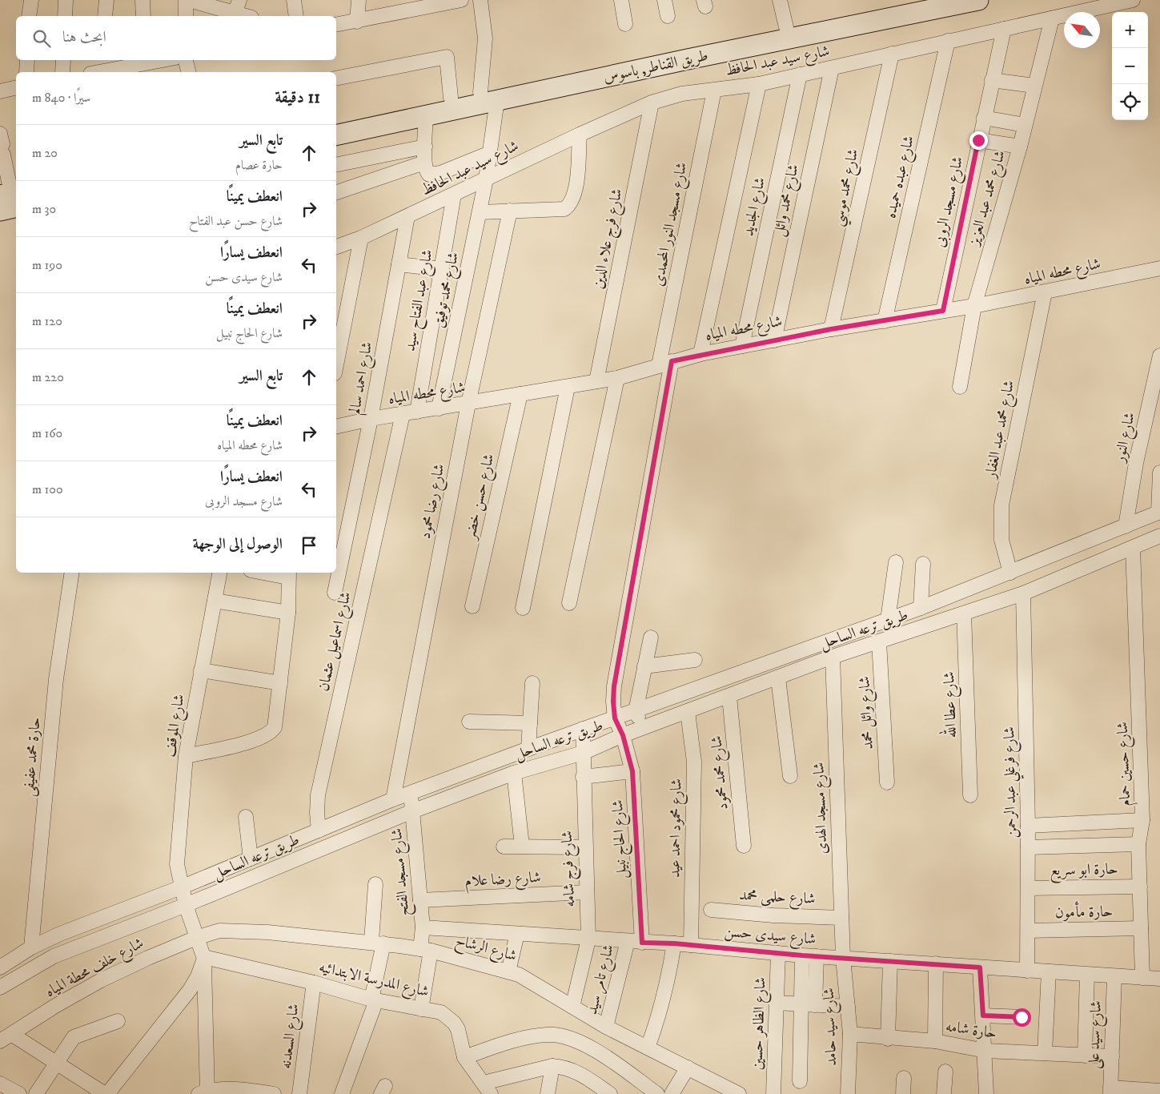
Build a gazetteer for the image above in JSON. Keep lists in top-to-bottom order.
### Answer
{
  "streets": {
    "main road": ["طريق القناطر, باسوس"],
    "street": [
      "شارع سيد عبد الحافظ",
      "شارع عبده حميده",
      "شارع محمد موسي",
      "شارع محمد عبد العزيز",
      "شارع محمد وائل",
      "شارع مسجد الروبى",
      "شارع الجديد",
      "شارع مسجد النور المحمدى",
      "شارع فرج علاء الدين",
      "شارع محطه المياه",
      "شارع محمد توفيق",
      "شارع عبد الفتاح سيد",
      "شارع احمد سالم",
      "شارع محمد عبد الغفار",
      "شارع النور",
      "شارع حسن خضر",
      "شارع رضا محمود",
      "طريق ترعه الساحل",
      "شارع اسماعيل عثمان",
      "شارع عطا الله",
      "شارع وائل محمد",
      "شارع الموقف",
      "حارة محمد عفيفى",
      "شارع حسين حمام",
      "شارع محمد محمود",
      "شارع فرغلي عبد الرحمن",
      "شارع مسجد الهدى",
      "شارع محمود احمد عيد",
      "شارع الحاج نبيل",
      "شارع فرج شامه",
      "حارة ابو سريع",
      "شارع مسجد الفتح",
      "شارع رضا علام",
      "شارع حلمى محمد",
      "حارة مأمون",
      "شارع سيدى حسن",
      "شارع الرشاح",
      "شارع خلف محطة المياه",
      "شارع المدرسة الابتدائيه",
      "شارع تامر سيد",
      "شارع الظاهر حسين",
      "شارع سيد حامد",
      "حارة شامه",
      "شارع سيد على",
      "شارع السعدنه"
    ]
  },
  "crossings": [
    ["شارع سيد عبد الحافظ", "شارع عبده حميده"],
    ["شارع سيد عبد الحافظ", "شارع محمد موسي"],
    ["شارع سيد عبد الحافظ", "شارع محمد عبد العزيز"],
    ["شارع سيد عبد الحافظ", "شارع محمد وائل"],
    ["شارع سيد عبد الحافظ", "شارع مسجد الروبى"],
    ["شارع سيد عبد الحافظ", "شارع الجديد"],
    ["شارع سيد عبد الحافظ", "شارع مسجد النور المحمدى"],
    ["شارع سيد عبد الحافظ", "شارع فرج علاء الدين"],
    ["شارع سيد عبد الحافظ", "شارع محمد توفيق"],
    ["شارع سيد عبد الحافظ", "شارع عبد الفتاح سيد"],
    ["شارع سيد عبد الحافظ", "شارع احمد سالم"],
    ["طريق القناطر, باسوس", "شارع محمد توفيق"],
    ["شارع عبده حميده", "شارع محطه المياه"],
    ["شارع محمد موسي", "شارع محطه المياه"],
    ["شارع محمد عبد العزيز", "شارع محطه المياه"],
    ["شارع محمد وائل", "شارع محطه المياه"],
    ["شارع مسجد الروبى", "شارع محطه المياه"],
    ["شارع الجديد", "شارع محطه المياه"],
    ["شارع مسجد النور المحمدى", "شارع محطه المياه"],
    ["شارع مسجد النور المحمدى", "طريق ترعه الساحل"],
    ["شارع مسجد النور المحمدى", "شارع الحاج نبيل"],
    ["شارع فرج علاء الدين", "شارع محطه المياه"],
    ["شارع محطه المياه", "شارع محمد توفيق"],
    ["شارع محطه المياه", "شارع عبد الفتاح سيد"],
    ["شارع محطه المياه", "شارع احمد سالم"],
    ["شارع محطه المياه", "شارع محمد عبد الغفار"],
    ["شارع محطه المياه", "شارع حسن خضر"],
    ["شارع محطه المياه", "شارع رضا محمود"],
    ["شارع محطه المياه", "شارع اسماعيل عثمان"],
    ["شارع محمد عبد الغفار", "طريق ترعه الساحل"],
    ["شارع النور", "طريق ترعه الساحل"],
    ["شارع رضا محمود", "طريق ترعه الساحل"],
    ["طريق ترعه الساحل", "شارع اسماعيل عثمان"],
    ["طريق ترعه الساحل", "شارع عطا الله"],
    ["طريق ترعه الساحل", "شارع وائل محمد"],
    ["طريق ترعه الساحل", "شارع الموقف"],
    ["طريق ترعه الساحل", "حارة محمد عفيفى"],
    ["طريق ترعه الساحل", "شارع حسين حمام"],
    ["طريق ترعه الساحل", "شارع محمد محمود"],
    ["طريق ترعه الساحل", "شارع فرغلي عبد الرحمن"],
    ["طريق ترعه الساحل", "شارع مسجد الهدى"],
    ["طريق ترعه الساحل", "شارع محمود احمد عيد"],
    ["طريق ترعه الساحل", "شارع الحاج نبيل"],
    ["طريق ترعه الساحل", "شارع فرج شامه"],
    ["طريق ترعه الساحل", "شارع مسجد الفتح"],
    ["شارع الموقف", "شارع الرشاح"],
    ["شارع الموقف", "شارع خلف محطة المياه"],
    ["شارع الموقف", "شارع المدرسة الابتدائيه"],
    ["شارع حسين حمام", "حارة ابو سريع"],
    ["شارع حسين حمام", "حارة مأمون"],
    ["شارع حسين حمام", "شارع سيدى حسن"],
    ["شارع فرغلي عبد الرحمن", "حارة ابو سريع"],
    ["شارع فرغلي عبد الرحمن", "حارة مأمون"],
    ["شارع فرغلي عبد الرحمن", "شارع سيدى حسن"],
    ["شارع مسجد الهدى", "شارع حلمى محمد"],
    ["شارع مسجد الهدى", "شارع سيدى حسن"],
    ["شارع مسجد الهدى", "شارع سيد حامد"],
    ["شارع محمود احمد عيد", "شارع سيدى حسن"],
    ["شارع الحاج نبيل", "شارع سيدى حسن"],
    ["شارع فرج شامه", "شارع رضا علام"],
    ["شارع فرج شامه", "شارع سيدى حسن"],
    ["شارع فرج شامه", "شارع الرشاح"],
    ["شارع مسجد الفتح", "شارع رضا علام"],
    ["شارع مسجد الفتح", "شارع سيدى حسن"],
    ["شارع مسجد الفتح", "شارع الرشاح"],
    ["شارع مسجد الفتح", "شارع المدرسة الابتدائيه"],
    ["شارع سيدى حسن", "شارع تامر سيد"],
    ["شارع سيدى حسن", "شارع الظاهر حسين"],
    ["شارع سيدى حسن", "شارع سيد حامد"],
    ["شارع سيدى حسن", "شارع سيد على"],
    ["شارع الرشاح", "شارع خلف محطة المياه"],
    ["شارع الرشاح", "شارع تامر سيد"],
    ["شارع المدرسة الابتدائيه", "شارع السعدنه"],
    ["شارع سيد حامد", "حارة شامه"],
    ["حارة شامه", "شارع سيد على"]
  ],
  "north": "top left",
  "page": {
    "map_buttons": ["+", "−"],
    "search": "ابحث هنا",
    "heading": ["11 دقيقة", "سيرًا · 840 m"],
    "list": [
      ["تابع السير", "حارة عصام", "20 m"],
      ["انعطف يمينًا", "شارع حسن عبد الفتاح", "30 m"],
      ["انعطف يسارًا", "شارع سيدى حسن", "190 m"],
      ["انعطف يمينًا", "شارع الحاج نبيل", "120 m"],
      ["تابع السير", "220 m"],
      ["انعطف يمينًا", "شارع محطه المياه", "160 m"],
      ["انعطف يسارًا", "شارع مسجد الروبى", "100 m"],
      "الوصول إلى الوجهة"
    ]
  }
}
